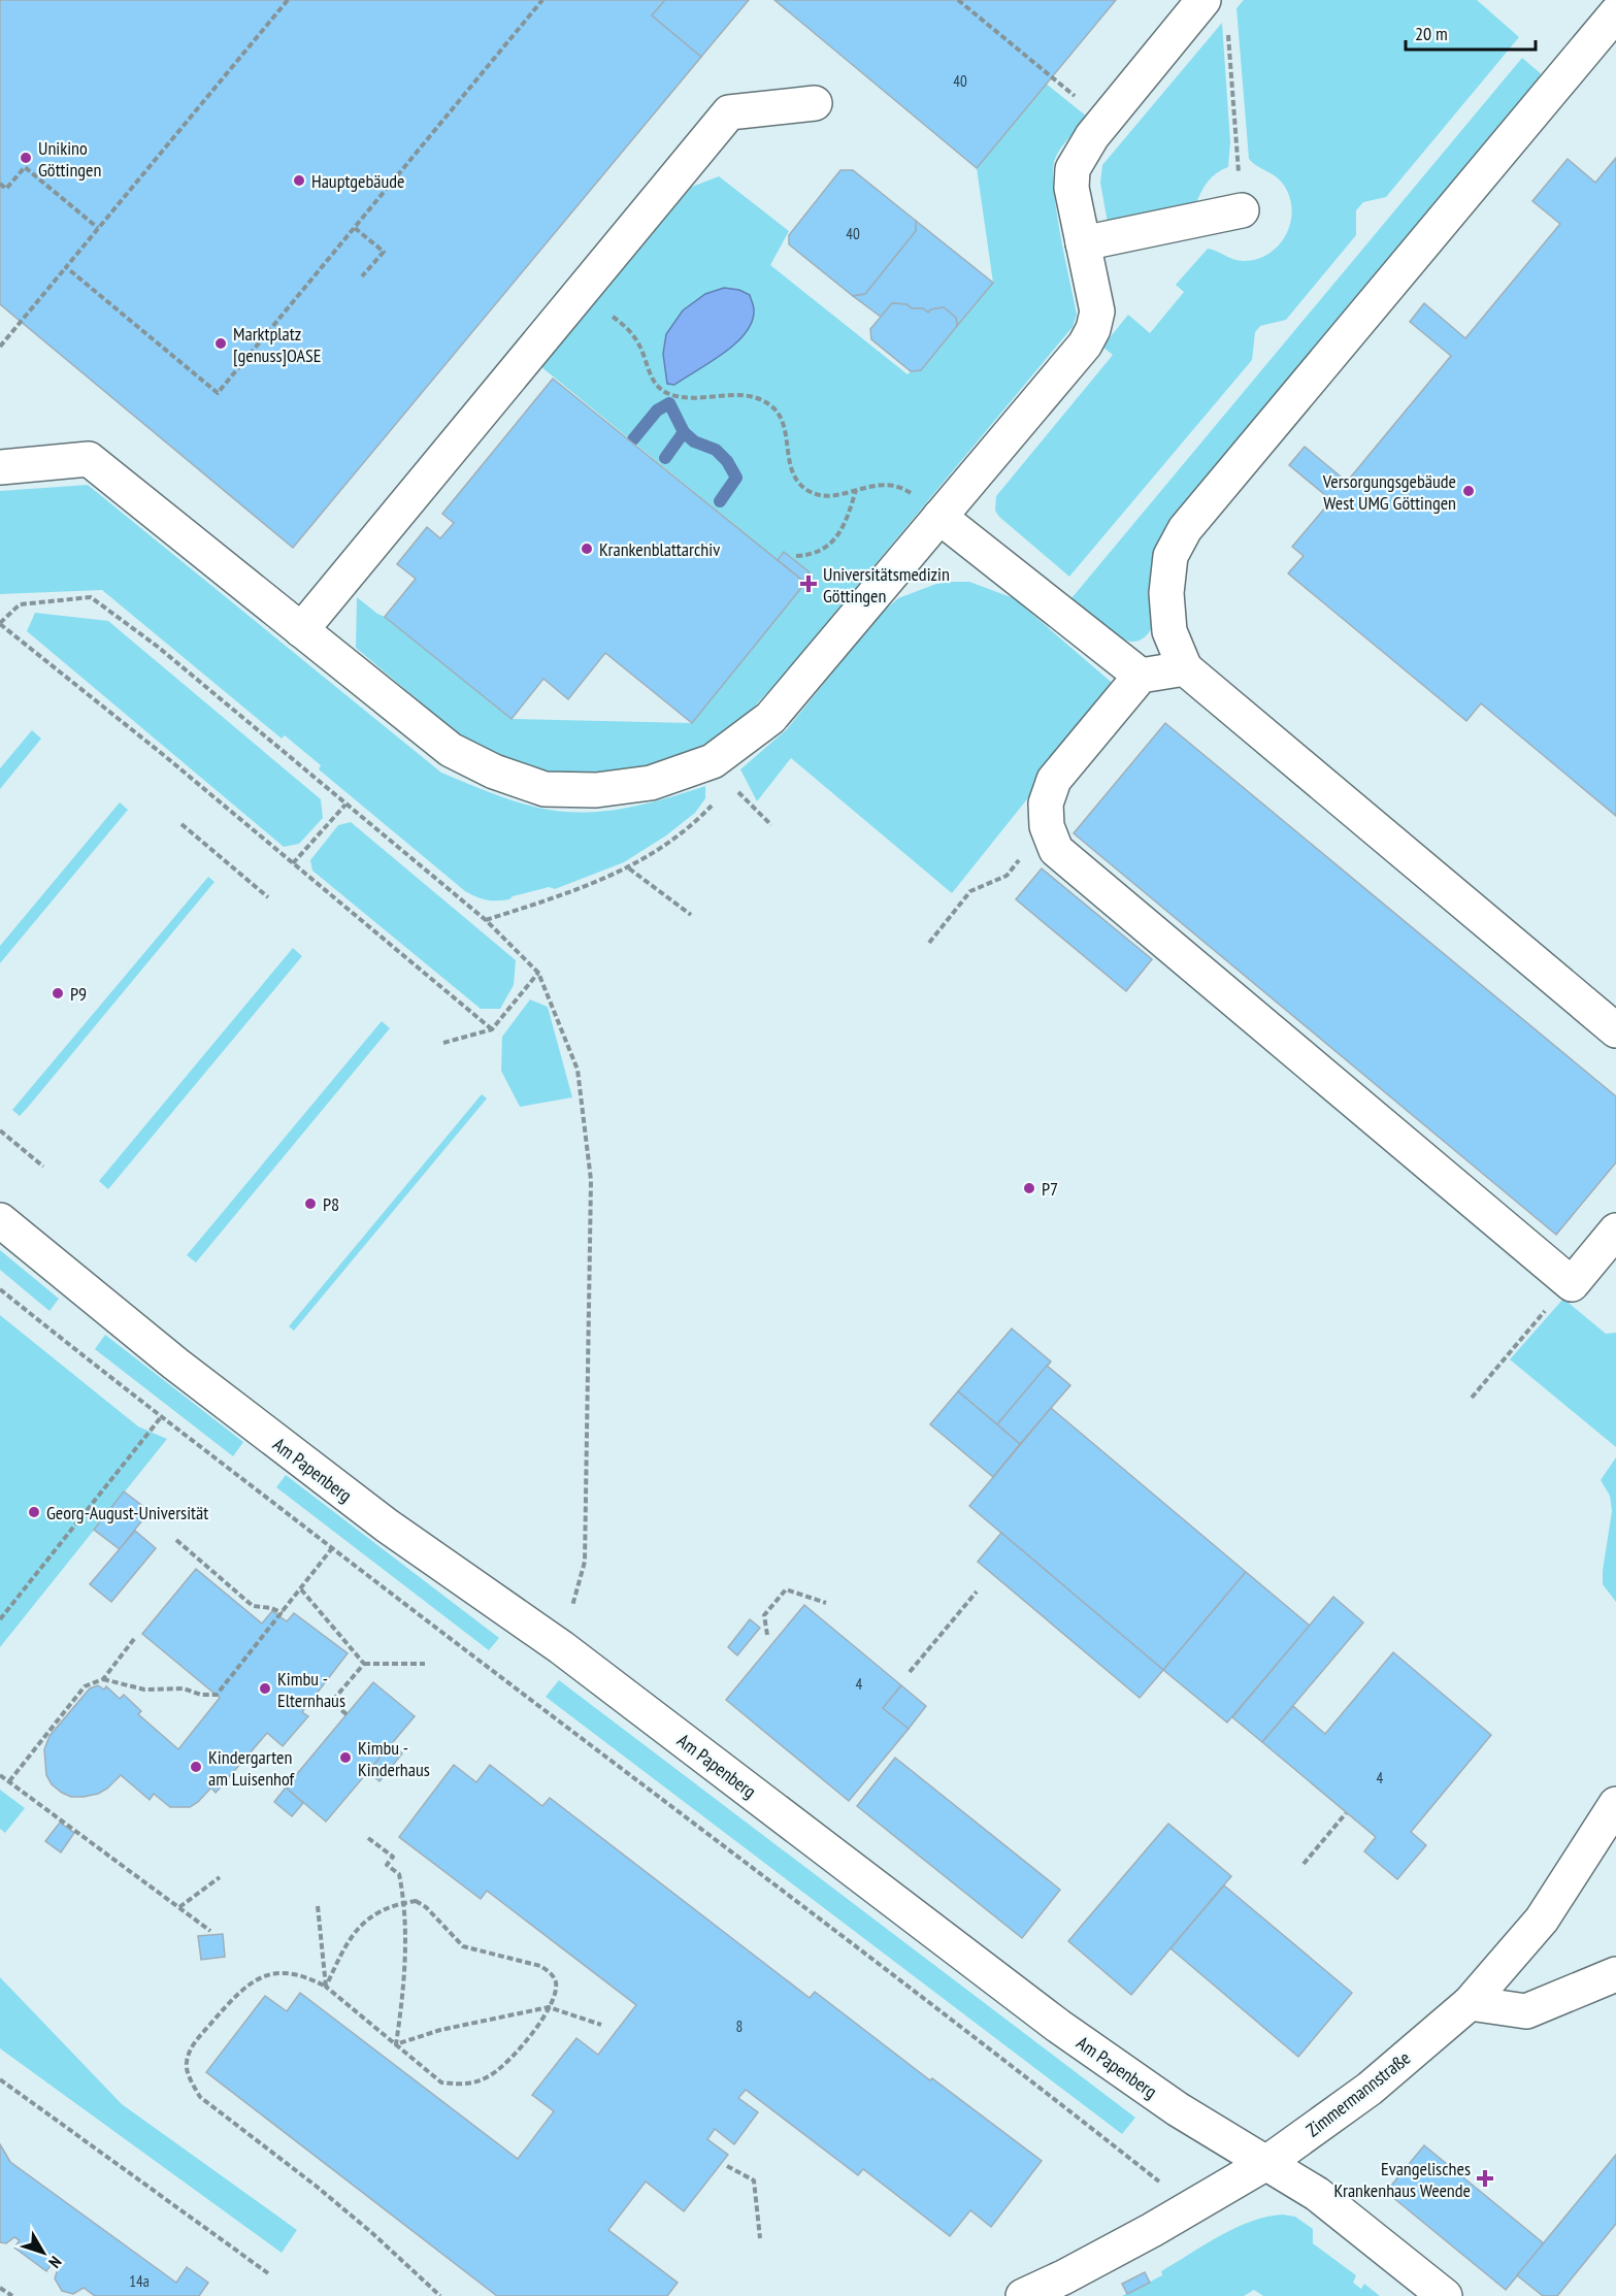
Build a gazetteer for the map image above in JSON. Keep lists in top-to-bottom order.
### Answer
{
  "streets": {
    "street": ["Am Papenberg", "Zimmermannstraße"]
  },
  "crossings": [
    ["Am Papenberg", "Zimmermannstraße"]
  ],
  "places": {
    "other": [
      "Unikino Göttingen",
      "Hauptgebäude",
      "Marktplatz [genuss]OASE",
      "Versorgungsgebäude West UMG Göttingen",
      "Krankenblattarchiv",
      "P9",
      "P7",
      "P8",
      "Georg-August-Universität",
      "Kimbu - Elternhaus",
      "Kimbu - Kinderhaus",
      "Kindergarten am Luisenhof"
    ],
    "health": ["Universitätsmedizin Göttingen", "Evangelisches Krankenhaus Weende"]
  },
  "house_numbers": [
    "40",
    "40",
    "4",
    "4",
    "8",
    "14a"
  ],
  "scale_bar": "20 m",
  "north": "bottom right"
}
